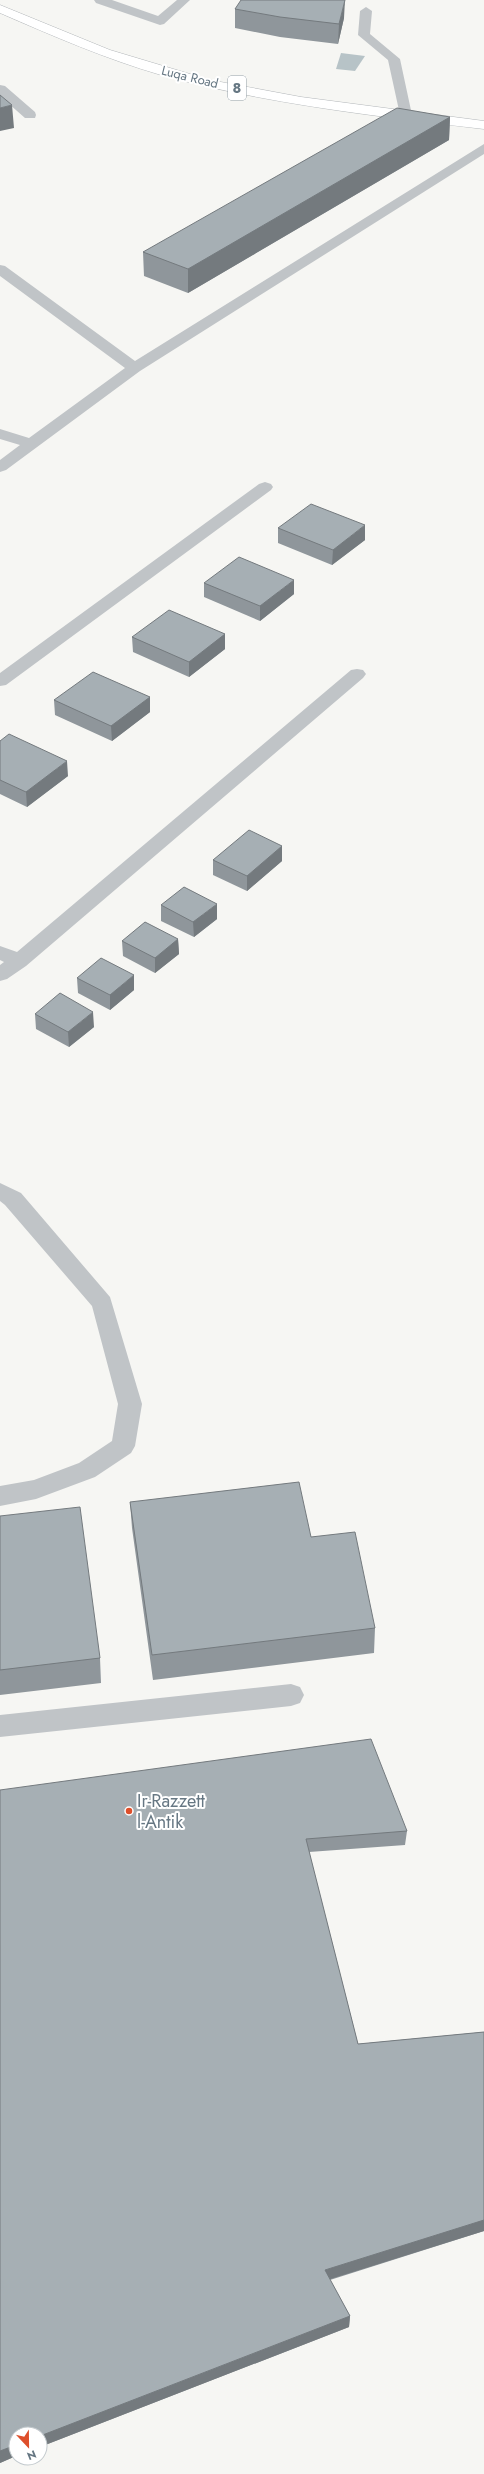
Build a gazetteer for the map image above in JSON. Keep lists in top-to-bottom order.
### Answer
{
  "streets": {
    "highway": ["Luqa Road", "8"]
  },
  "places": ["Ir-Razzett l-Antik"],
  "north": "bottom"
}
